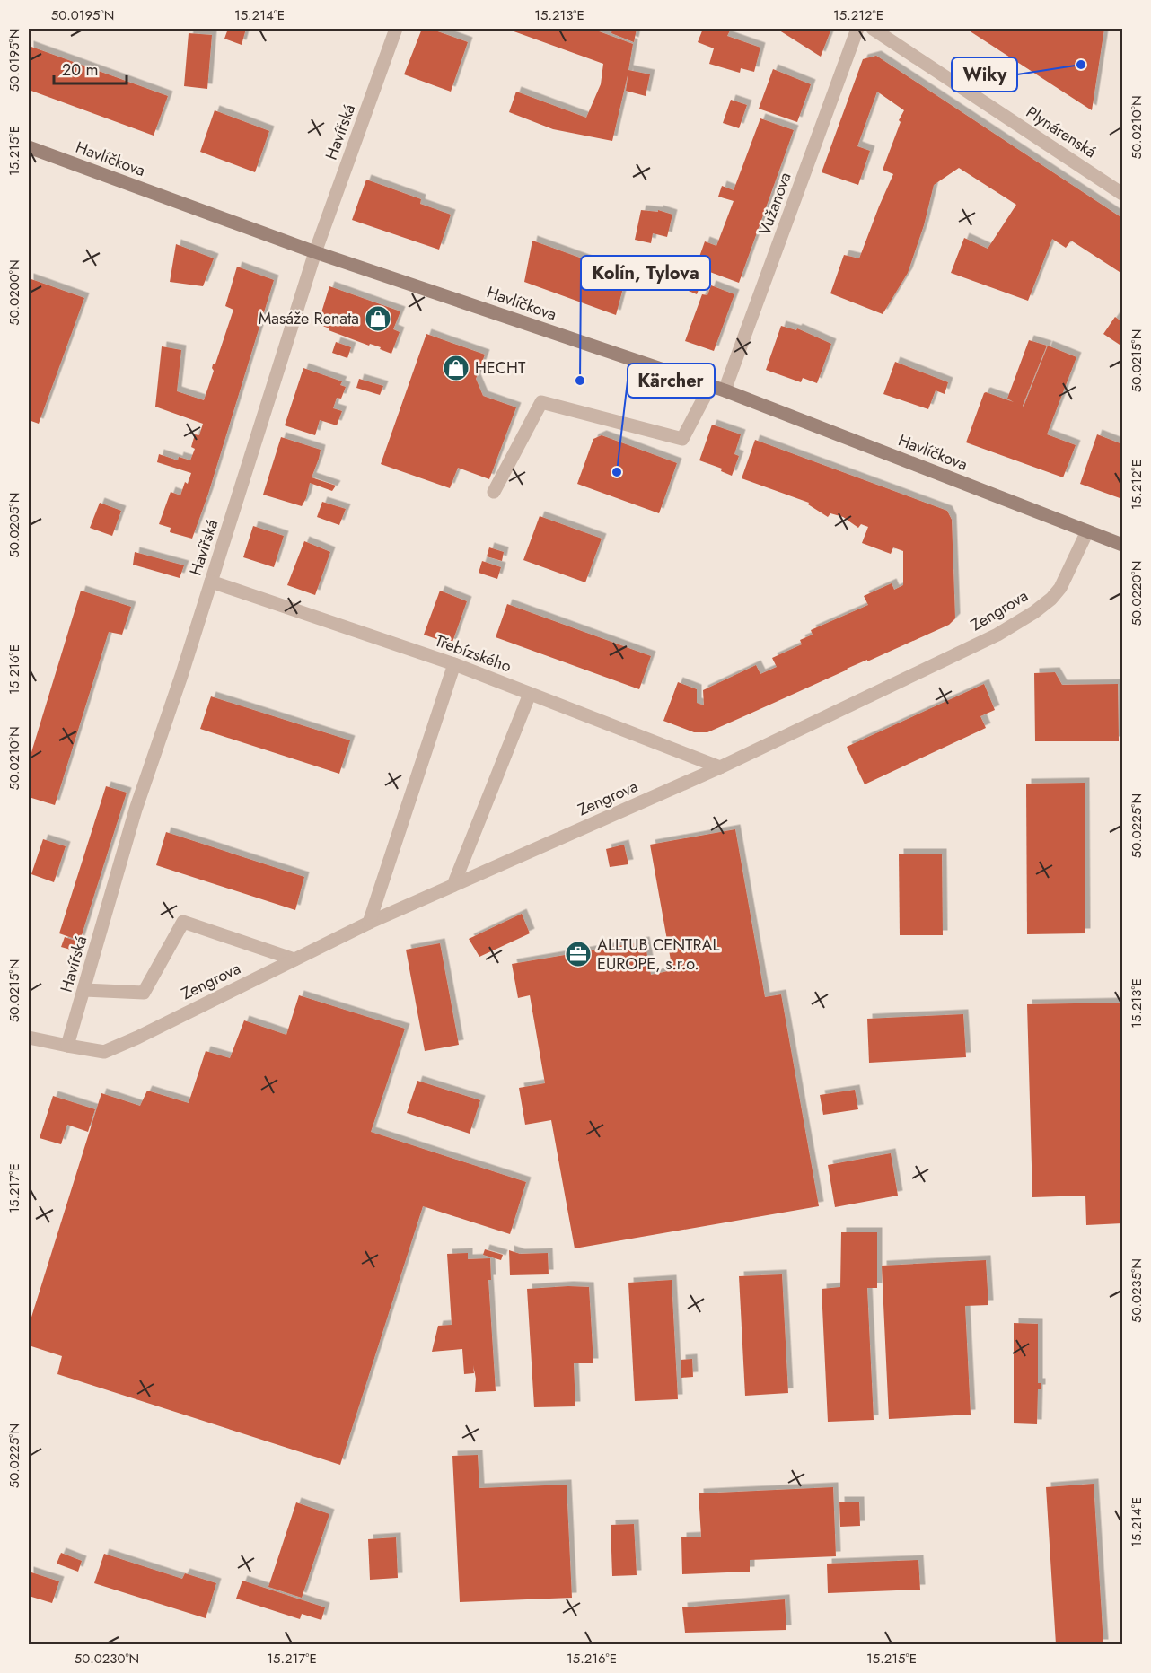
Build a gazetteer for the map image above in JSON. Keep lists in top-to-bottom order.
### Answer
{
  "streets": {
    "street": [
      "Havířská",
      "Plynárenská",
      "Havlíčkova",
      "Vužanova",
      "Zengrova",
      "Třebízského"
    ]
  },
  "crossings": [
    ["Havířská", "Havlíčkova"],
    ["Havířská", "Zengrova"],
    ["Havířská", "Třebízského"],
    ["Havlíčkova", "Vužanova"],
    ["Havlíčkova", "Zengrova"],
    ["Zengrova", "Třebízského"]
  ],
  "places": {
    "other": ["Wiky", "Kolín, Tylova", "Kärcher"],
    "shop": ["Masáže Renata", "HECHT"],
    "office": ["ALLTUB CENTRAL EUROPE, s.r.o."]
  },
  "scale_bar": "20 m",
  "coordinates": [
    "50.0195°N",
    "15.214°E",
    "15.213°E",
    "15.212°E",
    "50.0210°N",
    "15.215°E",
    "50.0200°N",
    "50.0215°N",
    "50.0205°N",
    "50.0220°N",
    "15.216°E",
    "50.0225°N",
    "15.217°E",
    "50.0235°N",
    "50.0230°N"
  ]
}
